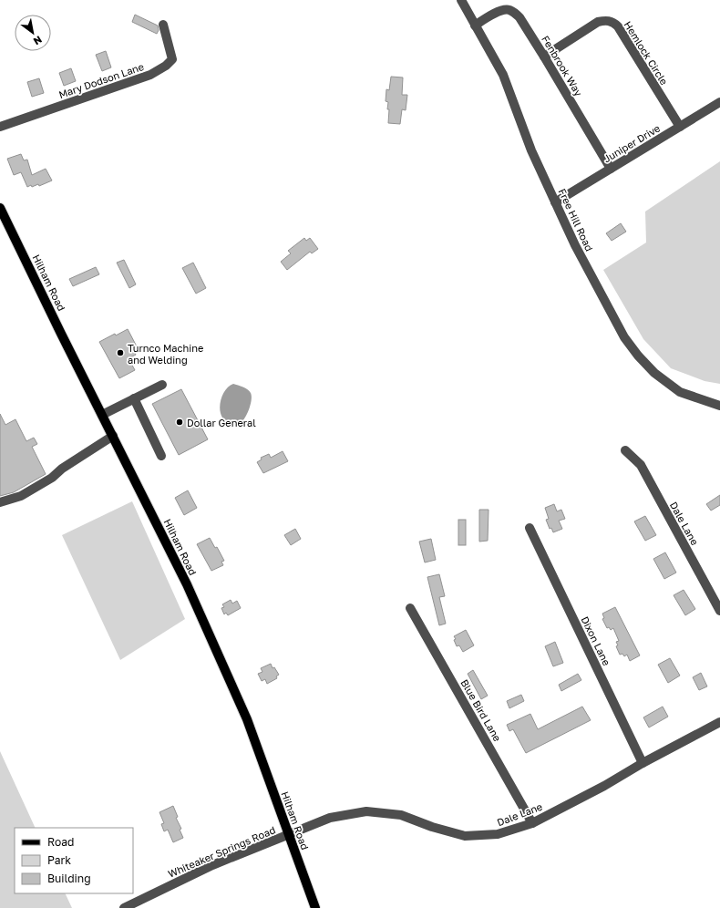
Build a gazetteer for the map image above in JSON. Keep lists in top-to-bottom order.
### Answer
{
  "streets": {
    "main road": ["Hilham Road"],
    "street": [
      "Hemlock Circle",
      "Fenbrook Way",
      "Mary Dodson Lane",
      "Juniper Drive",
      "Free Hill Road",
      "Dale Lane",
      "Dixon Lane",
      "Blue Bird Lane",
      "Whiteaker Springs Road"
    ]
  },
  "crossings": [
    ["Hemlock Circle", "Fenbrook Way"],
    ["Hemlock Circle", "Juniper Drive"],
    ["Fenbrook Way", "Juniper Drive"],
    ["Fenbrook Way", "Free Hill Road"],
    ["Juniper Drive", "Free Hill Road"],
    ["Hilham Road", "Dale Lane"],
    ["Hilham Road", "Whiteaker Springs Road"],
    ["Dale Lane", "Dixon Lane"],
    ["Dale Lane", "Blue Bird Lane"],
    ["Dale Lane", "Whiteaker Springs Road"]
  ],
  "places": ["Turnco Machine and Welding", "Dollar General"],
  "legend": ["Road", "Park", "Building"],
  "north": "bottom right"
}
